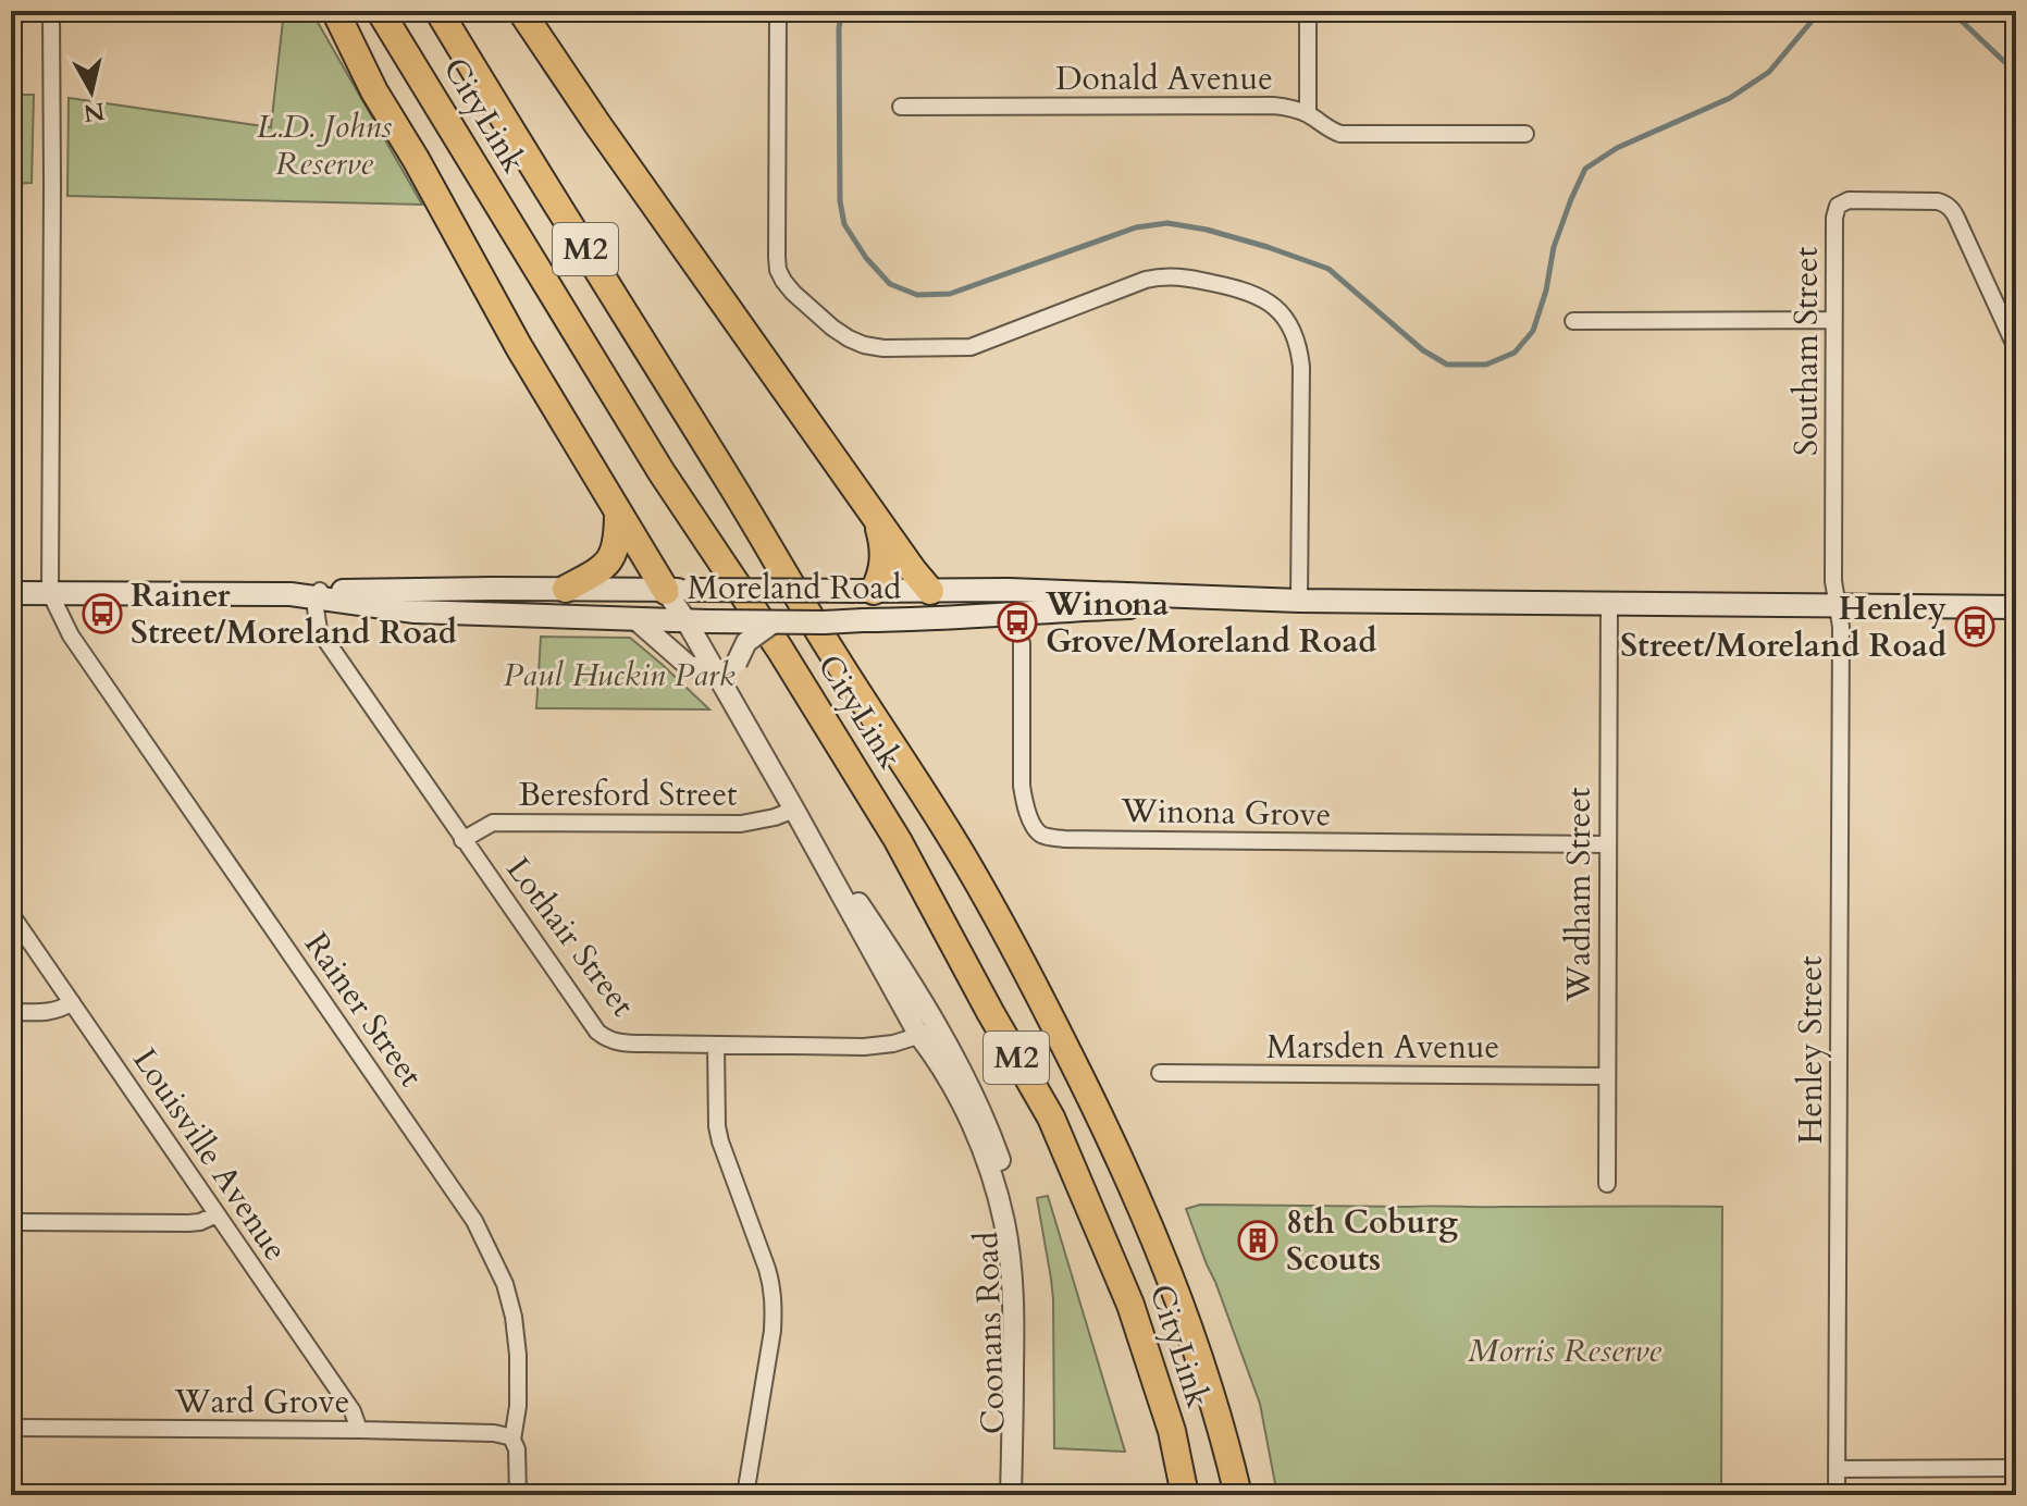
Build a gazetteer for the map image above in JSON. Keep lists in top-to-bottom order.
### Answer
{
  "streets": {
    "highway": ["CityLink", "M2"],
    "main road": ["Moreland Road"],
    "street": [
      "Donald Avenue",
      "Southam Street",
      "Beresford Street",
      "Winona Grove",
      "Wadham Street",
      "Lothair Street",
      "Rainer Street",
      "Marsden Avenue",
      "Henley Street",
      "Louisville Avenue",
      "Coonans Road",
      "Ward Grove"
    ]
  },
  "crossings": [
    ["Southam Street", "Moreland Road"],
    ["Southam Street", "Henley Street"],
    ["Moreland Road", "Wadham Street"],
    ["Moreland Road", "Lothair Street"],
    ["Moreland Road", "Rainer Street"],
    ["Moreland Road", "Henley Street"],
    ["Moreland Road", "Coonans Road"],
    ["Beresford Street", "Lothair Street"],
    ["Beresford Street", "Coonans Road"],
    ["Winona Grove", "Wadham Street"],
    ["Wadham Street", "Marsden Avenue"],
    ["Lothair Street", "Coonans Road"],
    ["Rainer Street", "Ward Grove"],
    ["Louisville Avenue", "Ward Grove"]
  ],
  "parks": ["L.D. Johns Reserve", "Paul Huckin Park", "Morris Reserve"],
  "places": {
    "bus stop": ["Rainer Street/Moreland Road", "Winona Grove/Moreland Road", "Henley Street/Moreland Road"],
    "building": ["8th Coburg Scouts"]
  },
  "north": "bottom"
}
